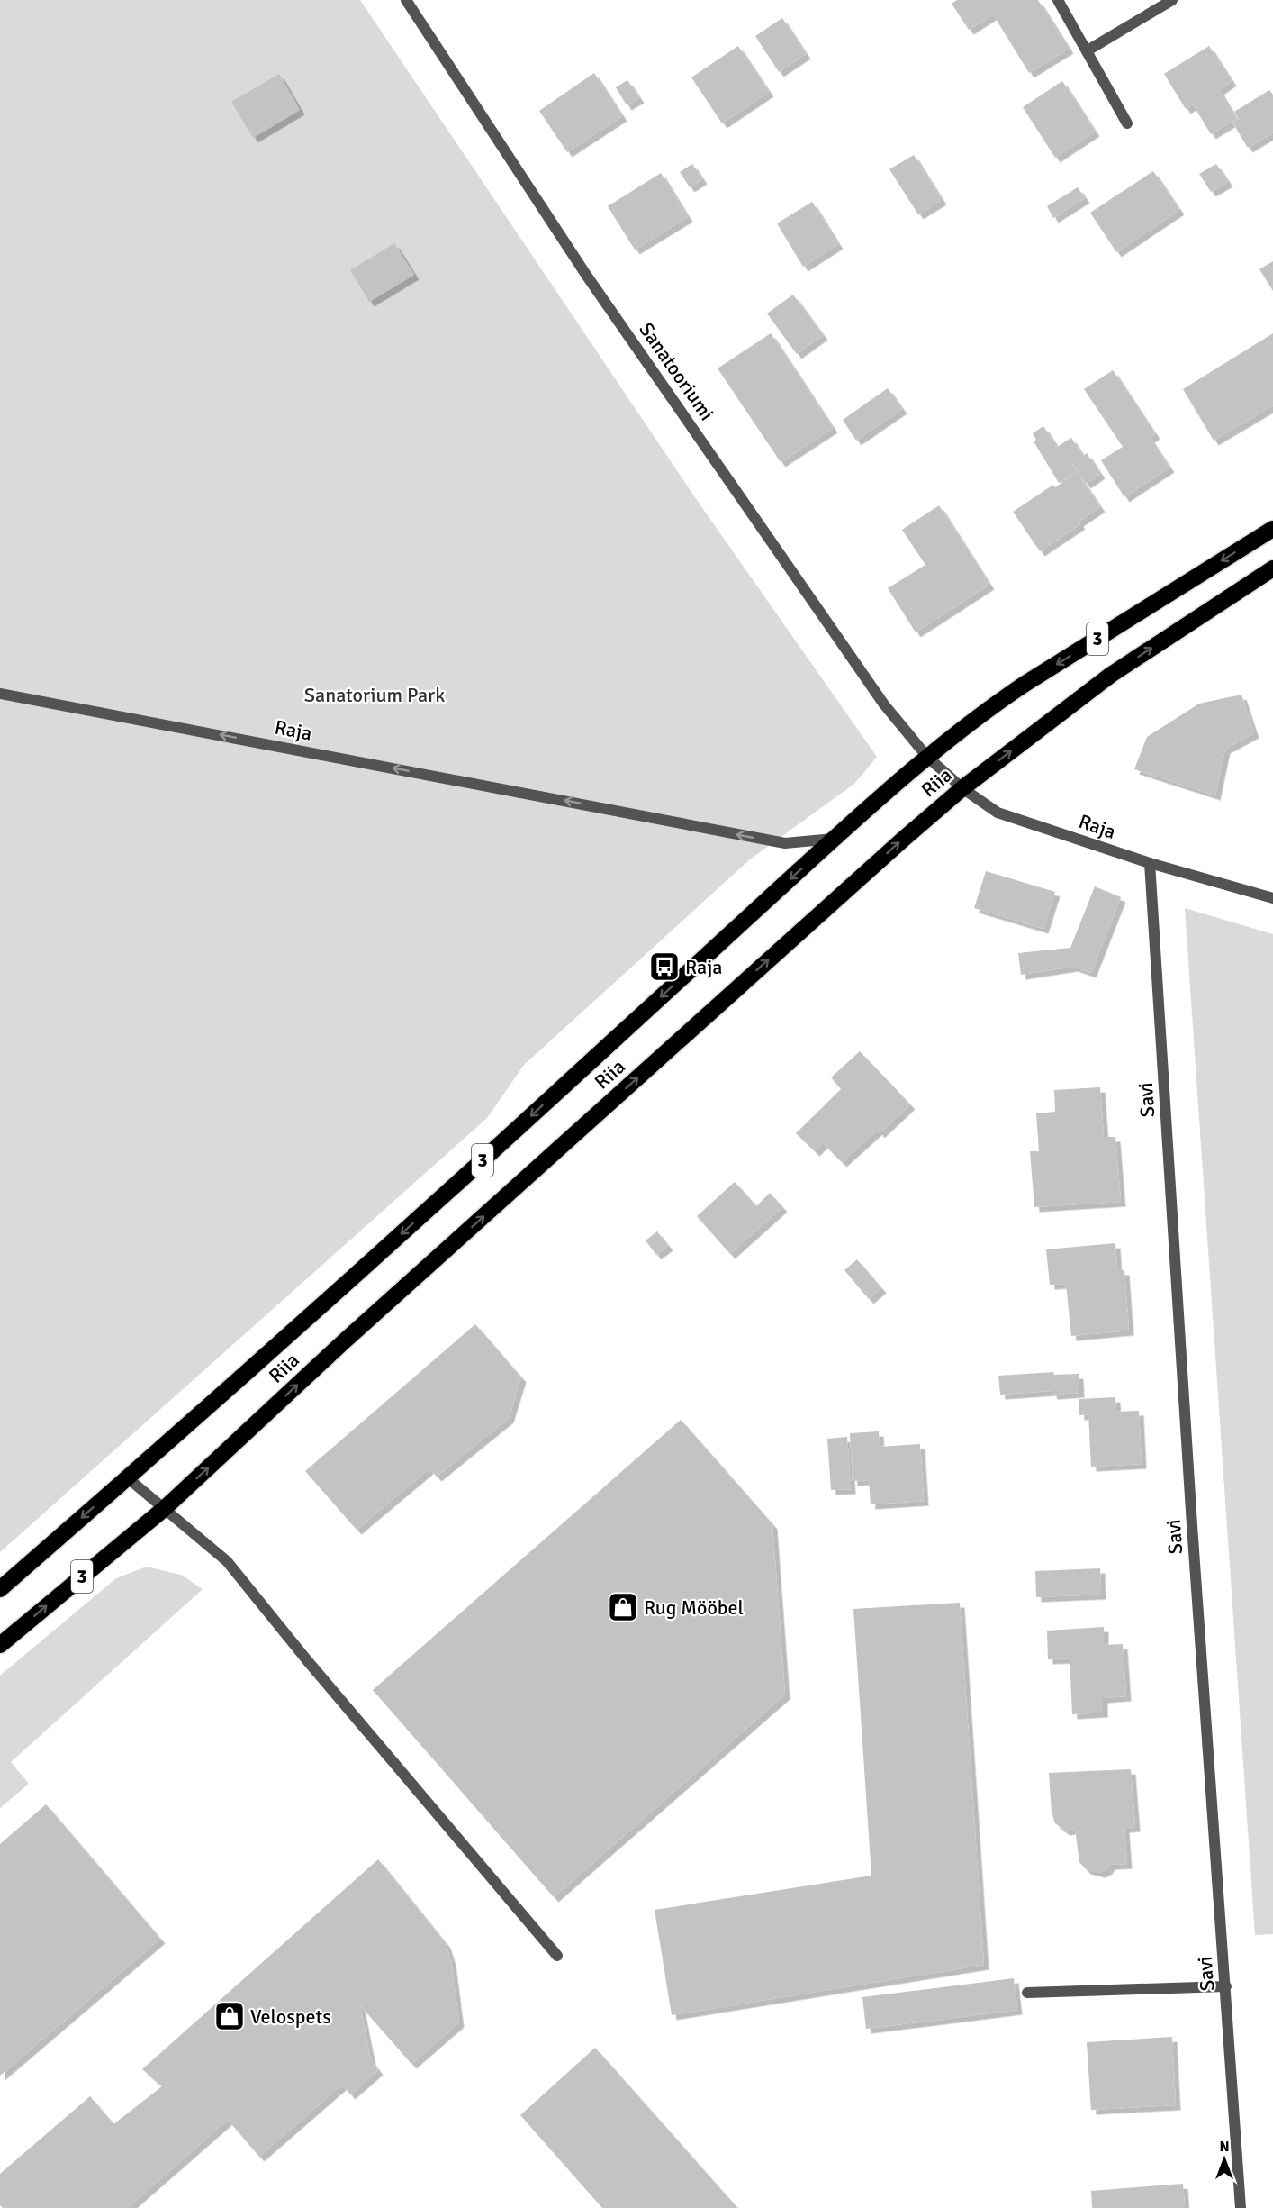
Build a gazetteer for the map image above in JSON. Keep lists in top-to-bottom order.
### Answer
{
  "streets": {
    "highway": ["3", "Riia"],
    "street": ["Sanatooriumi", "Raja", "Savi"]
  },
  "crossings": [
    ["Sanatooriumi", "Raja"],
    ["Sanatooriumi", "Riia"],
    ["Raja", "Riia"],
    ["Raja", "Savi"]
  ],
  "one_way": ["Raja"],
  "parks": ["Sanatorium Park"],
  "places": {
    "bus stop": ["Raja"],
    "shop": ["Rug Mööbel", "Velospets"]
  },
  "north": "top"
}
